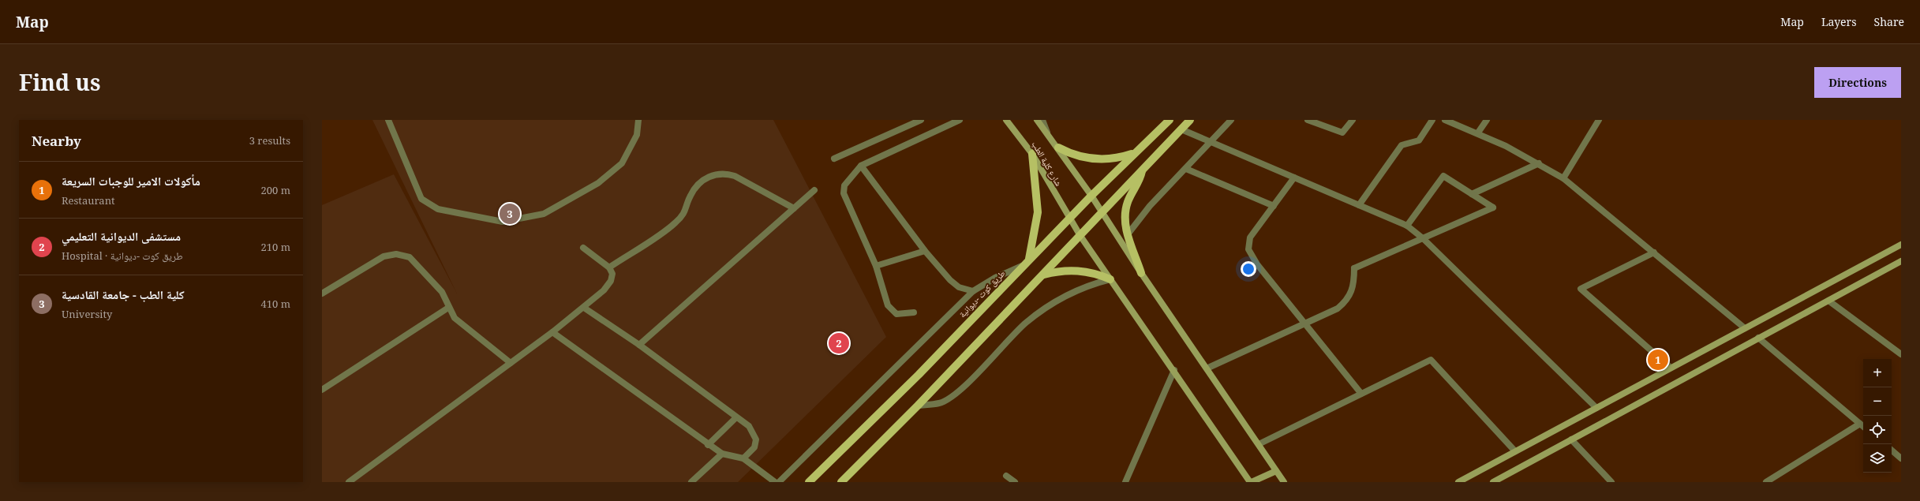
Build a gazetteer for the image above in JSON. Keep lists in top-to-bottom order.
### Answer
{
  "streets": {
    "main road": ["طريق كوت -ديوانية"],
    "street": ["شارع كلية الطب"]
  },
  "crossings": [
    ["شارع كلية الطب", "طريق كوت -ديوانية"]
  ],
  "page": {
    "header": "Map",
    "nav": ["Map", "Layers", "Share"],
    "title": "Find us",
    "buttons": "Directions",
    "heading": ["Nearby", "3 results"],
    "list": [
      {
        "mark": "1",
        "name": "مأكولات الامير للوجبات السريعة",
        "note": "Restaurant",
        "value": "200 m"
      },
      {
        "mark": "2",
        "name": "مستشفى الديوانية التعليمي",
        "note": "Hospital · طريق كوت -ديوانية",
        "value": "210 m"
      },
      {
        "mark": "3",
        "name": "كلية الطب - جامعة القادسية",
        "note": "University",
        "value": "410 m"
      }
    ],
    "pins": ["3", "2", "1"],
    "map_buttons": ["+", "−"]
  }
}
